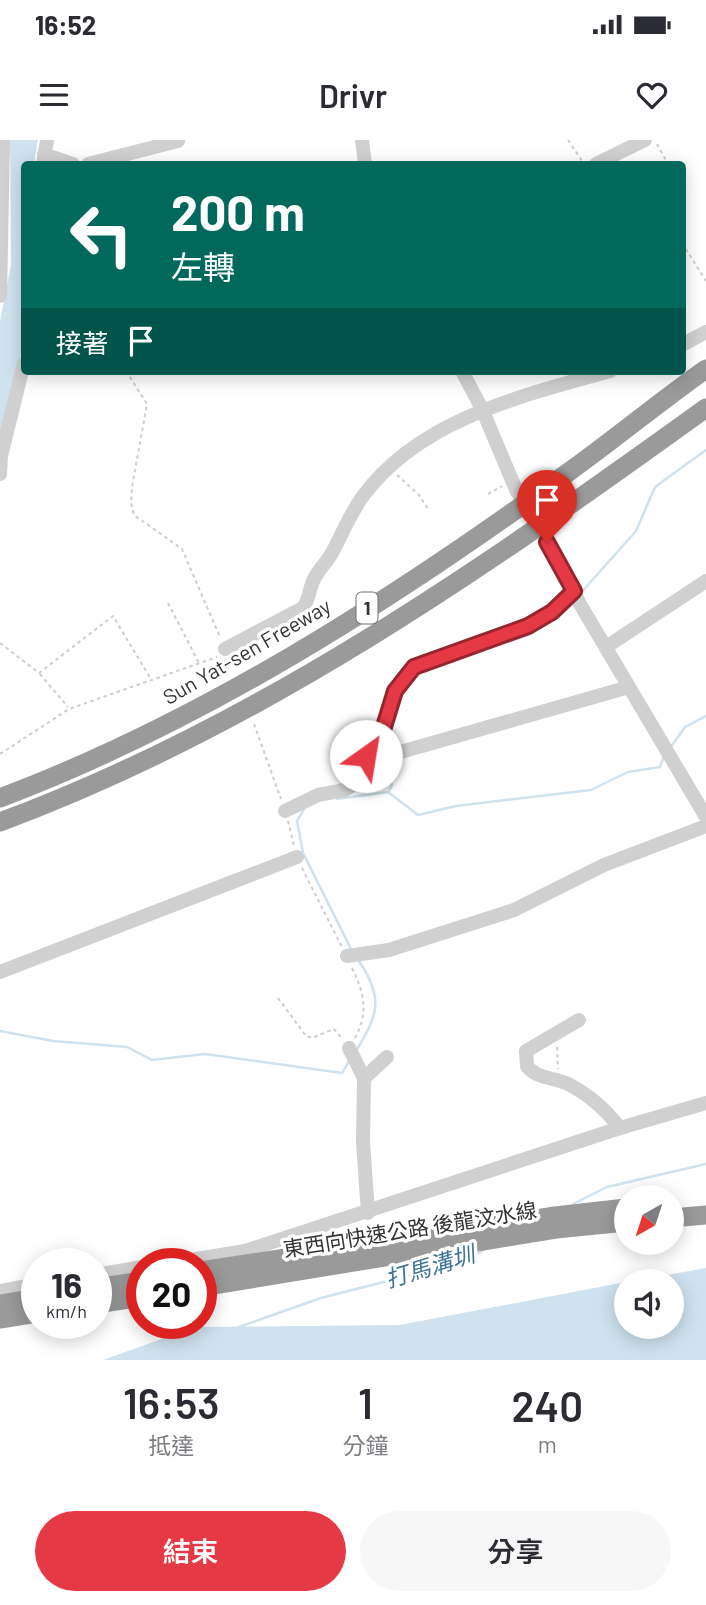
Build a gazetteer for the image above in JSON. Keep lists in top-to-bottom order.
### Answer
{
  "streets": {
    "highway": ["1", "Sun Yat-sen Freeway", "東西向快速公路 後龍汶水線"]
  },
  "water": ["打馬溝圳"],
  "north": "bottom left",
  "page": {
    "status": "16:52",
    "header": "Drivr",
    "turn": ["200 m", "左轉"],
    "then": "接著",
    "speed": "16 km/h",
    "limit": "20",
    "eta": [
      "16:53",
      "抵達",
      "1",
      "分鐘",
      "240",
      "m"
    ],
    "buttons": ["結束", "分享"]
  }
}
